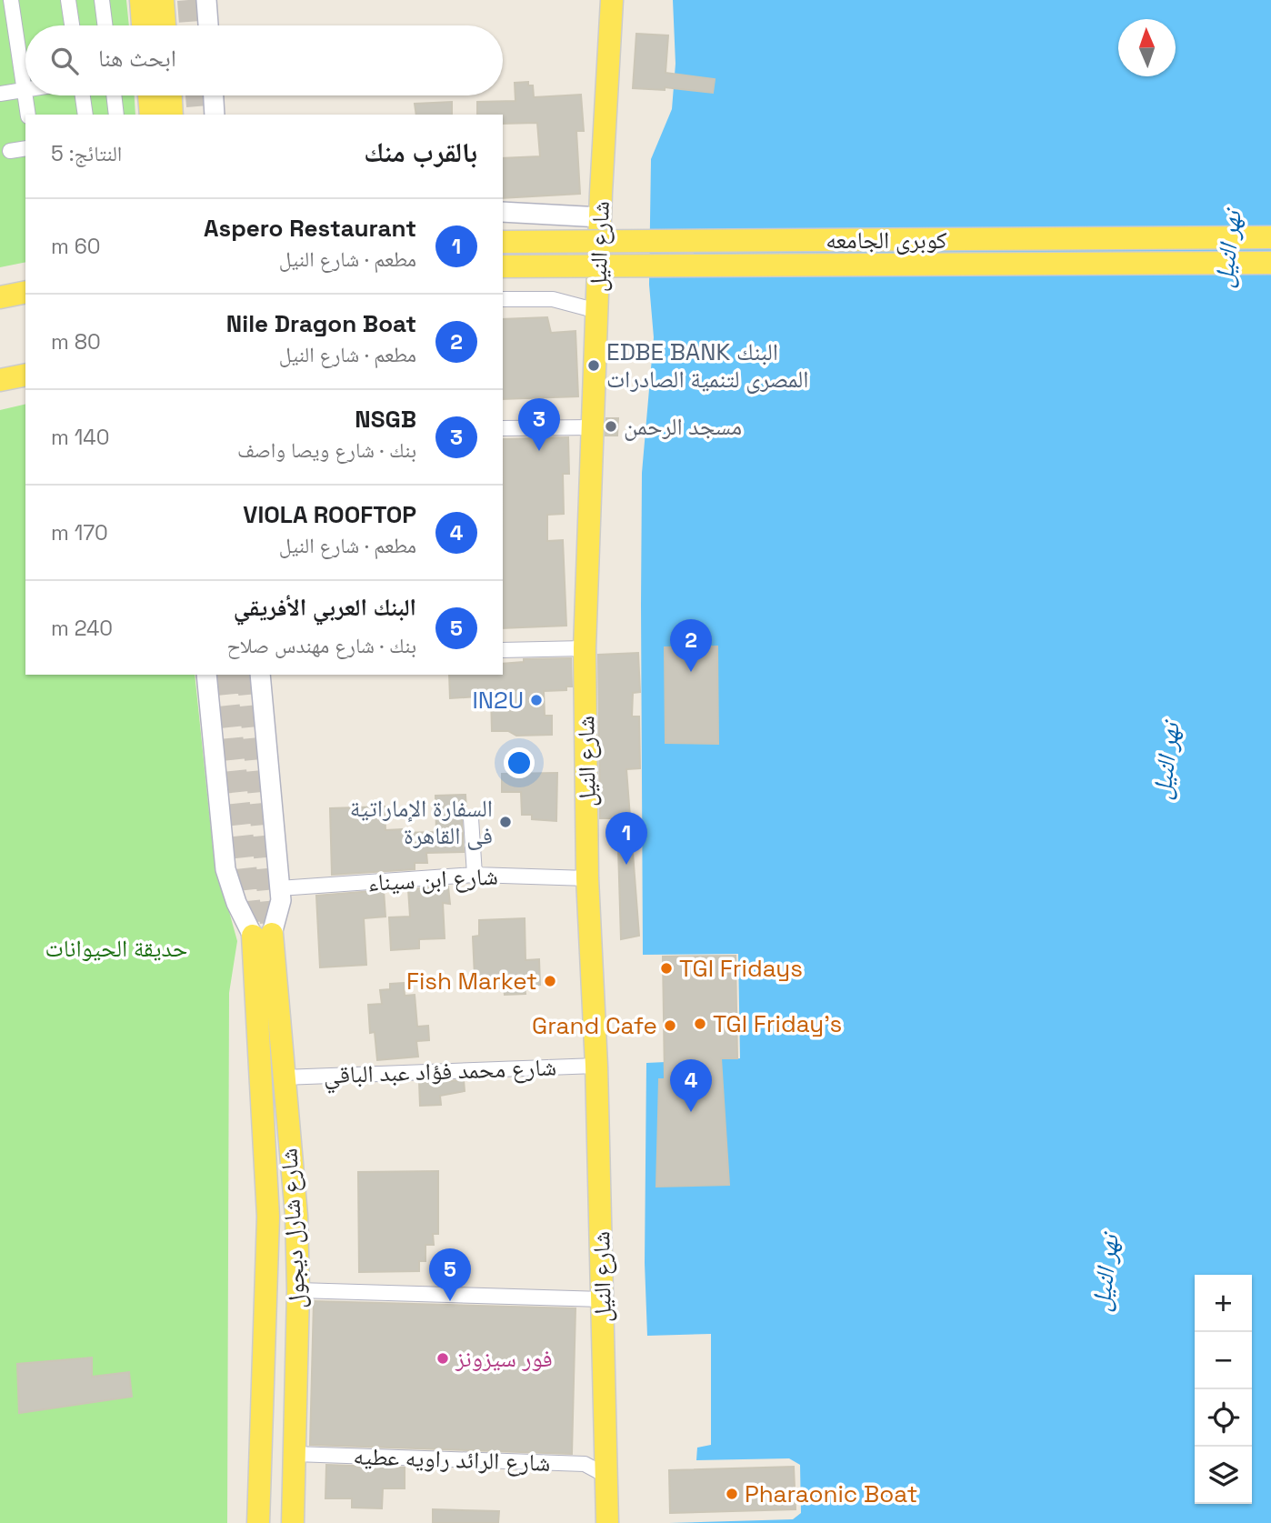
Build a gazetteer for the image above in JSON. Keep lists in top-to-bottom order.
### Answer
{
  "streets": {
    "main road": ["كوبرى الجامعه", "شارع النيل", "شارع شارل ديجول"],
    "street": ["شارع ابن سيناء", "شارع محمد فؤاد عبد الباقي", "شارع الرائد راويه عطيه"]
  },
  "crossings": [
    ["شارع النيل", "شارع ابن سيناء"],
    ["شارع النيل", "شارع محمد فؤاد عبد الباقي"],
    ["شارع النيل", "شارع الرائد راويه عطيه"],
    ["شارع محمد فؤاد عبد الباقي", "شارع شارل ديجول"],
    ["شارع شارل ديجول", "شارع الرائد راويه عطيه"]
  ],
  "water": ["نهر النيل"],
  "parks": ["حديقة الحيوانات"],
  "places": [
    "EDBE BANK البنك المصرى لتنمية الصادرات",
    "مسجد الرحمن",
    "IN2U",
    "السفارة الإماراتية فى القاهرة",
    "TGI Fridays",
    "Fish Market",
    "TGI Friday's",
    "Grand Cafe",
    "فور سيزونز",
    "Pharaonic Boat"
  ],
  "north": "top",
  "page": {
    "search": "ابحث هنا",
    "heading": ["بالقرب منك", "النتائج: 5"],
    "list": [
      {
        "mark": "1",
        "name": "Aspero Restaurant",
        "note": "مطعم · شارع النيل",
        "value": "60 m"
      },
      {
        "mark": "2",
        "name": "Nile Dragon Boat",
        "note": "مطعم · شارع النيل",
        "value": "80 m"
      },
      {
        "mark": "3",
        "name": "NSGB",
        "note": "بنك · شارع ويصا واصف",
        "value": "140 m"
      },
      {
        "mark": "4",
        "name": "VIOLA ROOFTOP",
        "note": "مطعم · شارع النيل",
        "value": "170 m"
      },
      {
        "mark": "5",
        "name": "البنك العربي الأفريقي",
        "note": "بنك · شارع مهندس صلاح",
        "value": "240 m"
      }
    ],
    "pins": [
      "3",
      "2",
      "1",
      "4",
      "5"
    ],
    "map_buttons": ["+", "−"]
  }
}
